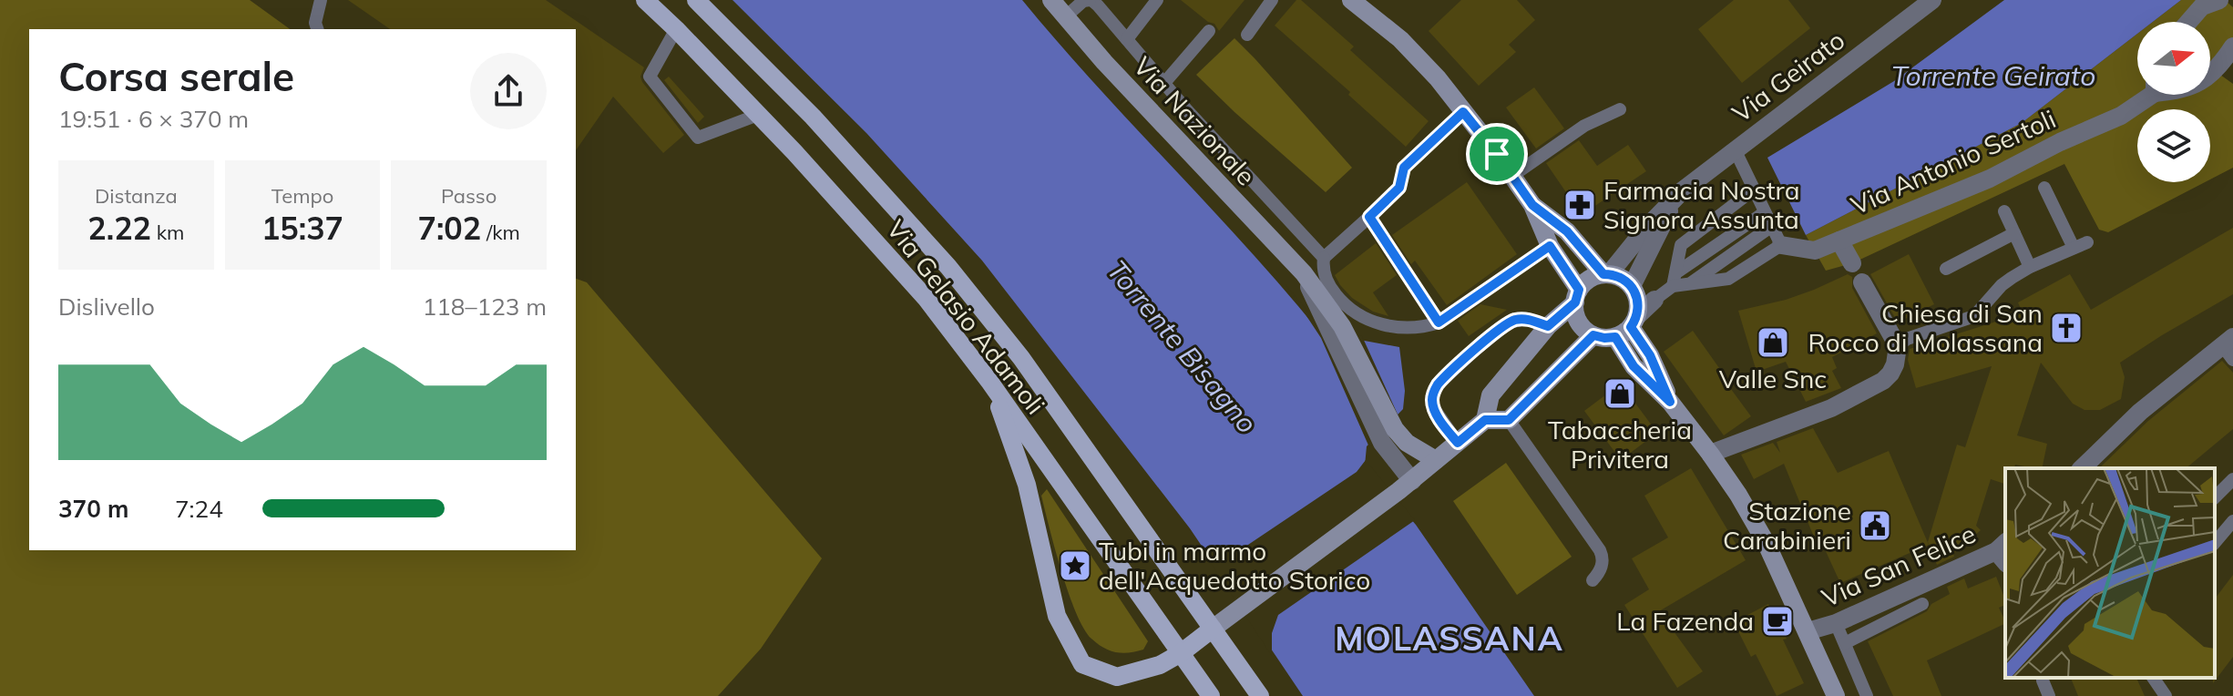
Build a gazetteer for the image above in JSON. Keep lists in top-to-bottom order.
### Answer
{
  "streets": {
    "main road": ["Via Nazionale", "Via Gelasio Adamoli"],
    "street": ["Via Geirato", "Via Antonio Sertoli", "Via San Felice"]
  },
  "districts": ["MOLASSANA"],
  "water": ["Torrente Geirato", "Torrente Bisagno"],
  "places": {
    "pharmacy": ["Farmacia Nostra Signora Assunta"],
    "church": ["Chiesa di San Rocco di Molassana"],
    "shop": ["Valle Snc", "Tabaccheria Privitera"],
    "public building": ["Stazione Carabinieri"],
    "place": ["Tubi in marmo dell'Acquedotto Storico"],
    "cafe": ["La Fazenda"]
  },
  "north": "right",
  "page": {
    "heading": ["Corsa serale", "19:51 · 6 × 370 m"],
    "stats": [
      ["Distanza", "2.22 km"],
      ["Tempo", "15:37"],
      ["Passo", "7:02 /km"]
    ],
    "chart": ["Dislivello", "118–123 m"],
    "list": [
      {
        "name": "370 m",
        "note": "7:24"
      }
    ]
  }
}
